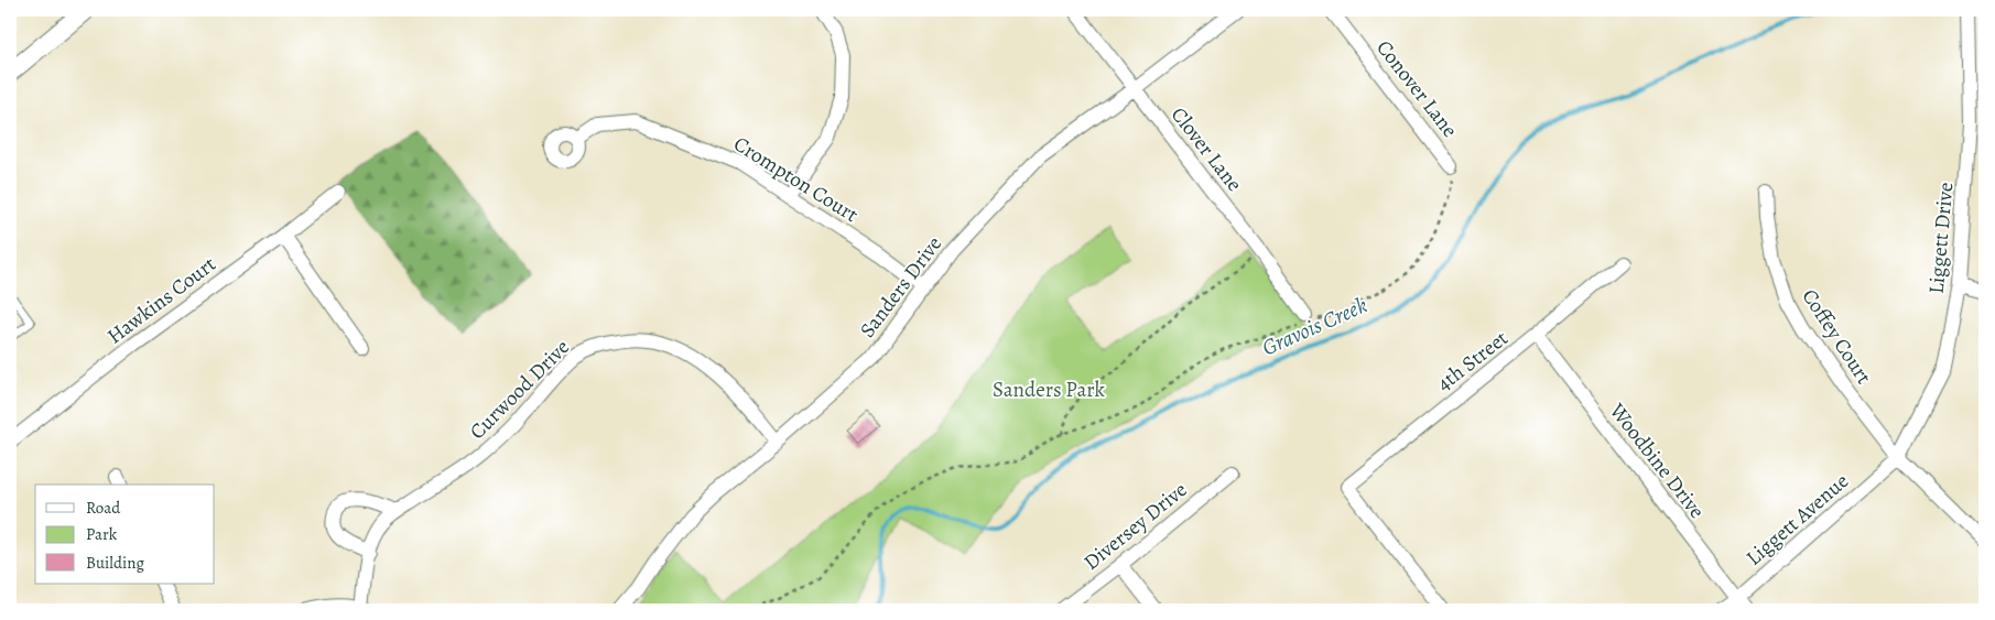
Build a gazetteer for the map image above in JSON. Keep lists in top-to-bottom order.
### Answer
{
  "streets": {
    "street": [
      "Conover Lane",
      "Clover Lane",
      "Crompton Court",
      "Liggett Drive",
      "Sanders Drive",
      "Hawkins Court",
      "Coffey Court",
      "4th Street",
      "Curwood Drive",
      "Woodbine Drive",
      "Liggett Avenue",
      "Diversey Drive"
    ]
  },
  "crossings": [
    ["Clover Lane", "Sanders Drive"],
    ["Crompton Court", "Sanders Drive"],
    ["Liggett Drive", "Coffey Court"],
    ["Liggett Drive", "Liggett Avenue"],
    ["Sanders Drive", "Curwood Drive"],
    ["Coffey Court", "Liggett Avenue"],
    ["4th Street", "Woodbine Drive"],
    ["Woodbine Drive", "Liggett Avenue"]
  ],
  "water": ["Gravois Creek"],
  "parks": ["Sanders Park"],
  "legend": ["Road", "Park", "Building"]
}
